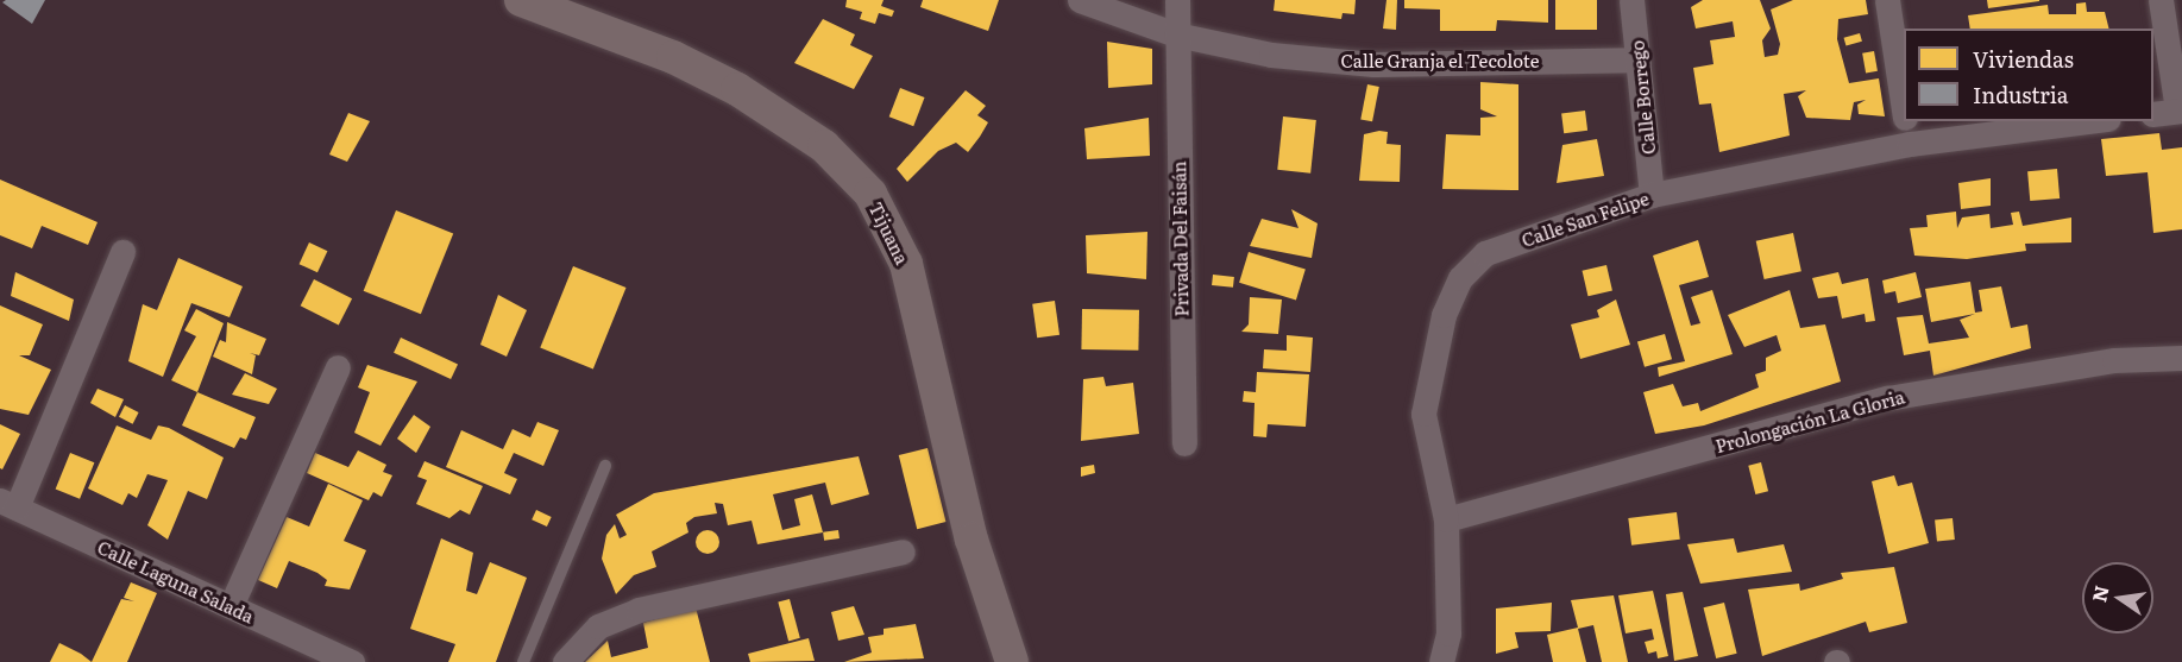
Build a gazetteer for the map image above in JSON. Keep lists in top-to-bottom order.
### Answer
{
  "streets": {
    "street": [
      "Calle Granja el Tecolote",
      "Calle Borrego",
      "Calle San Felipe",
      "Tijuana",
      "Privada Del Faisán",
      "Prolongación La Gloria",
      "Calle Laguna Salada"
    ]
  },
  "crossings": [
    ["Calle Granja el Tecolote", "Calle Borrego"],
    ["Calle Granja el Tecolote", "Privada Del Faisán"],
    ["Calle Borrego", "Calle San Felipe"],
    ["Calle San Felipe", "Prolongación La Gloria"]
  ],
  "legend": ["Viviendas", "Industria"],
  "north": "left"
}
